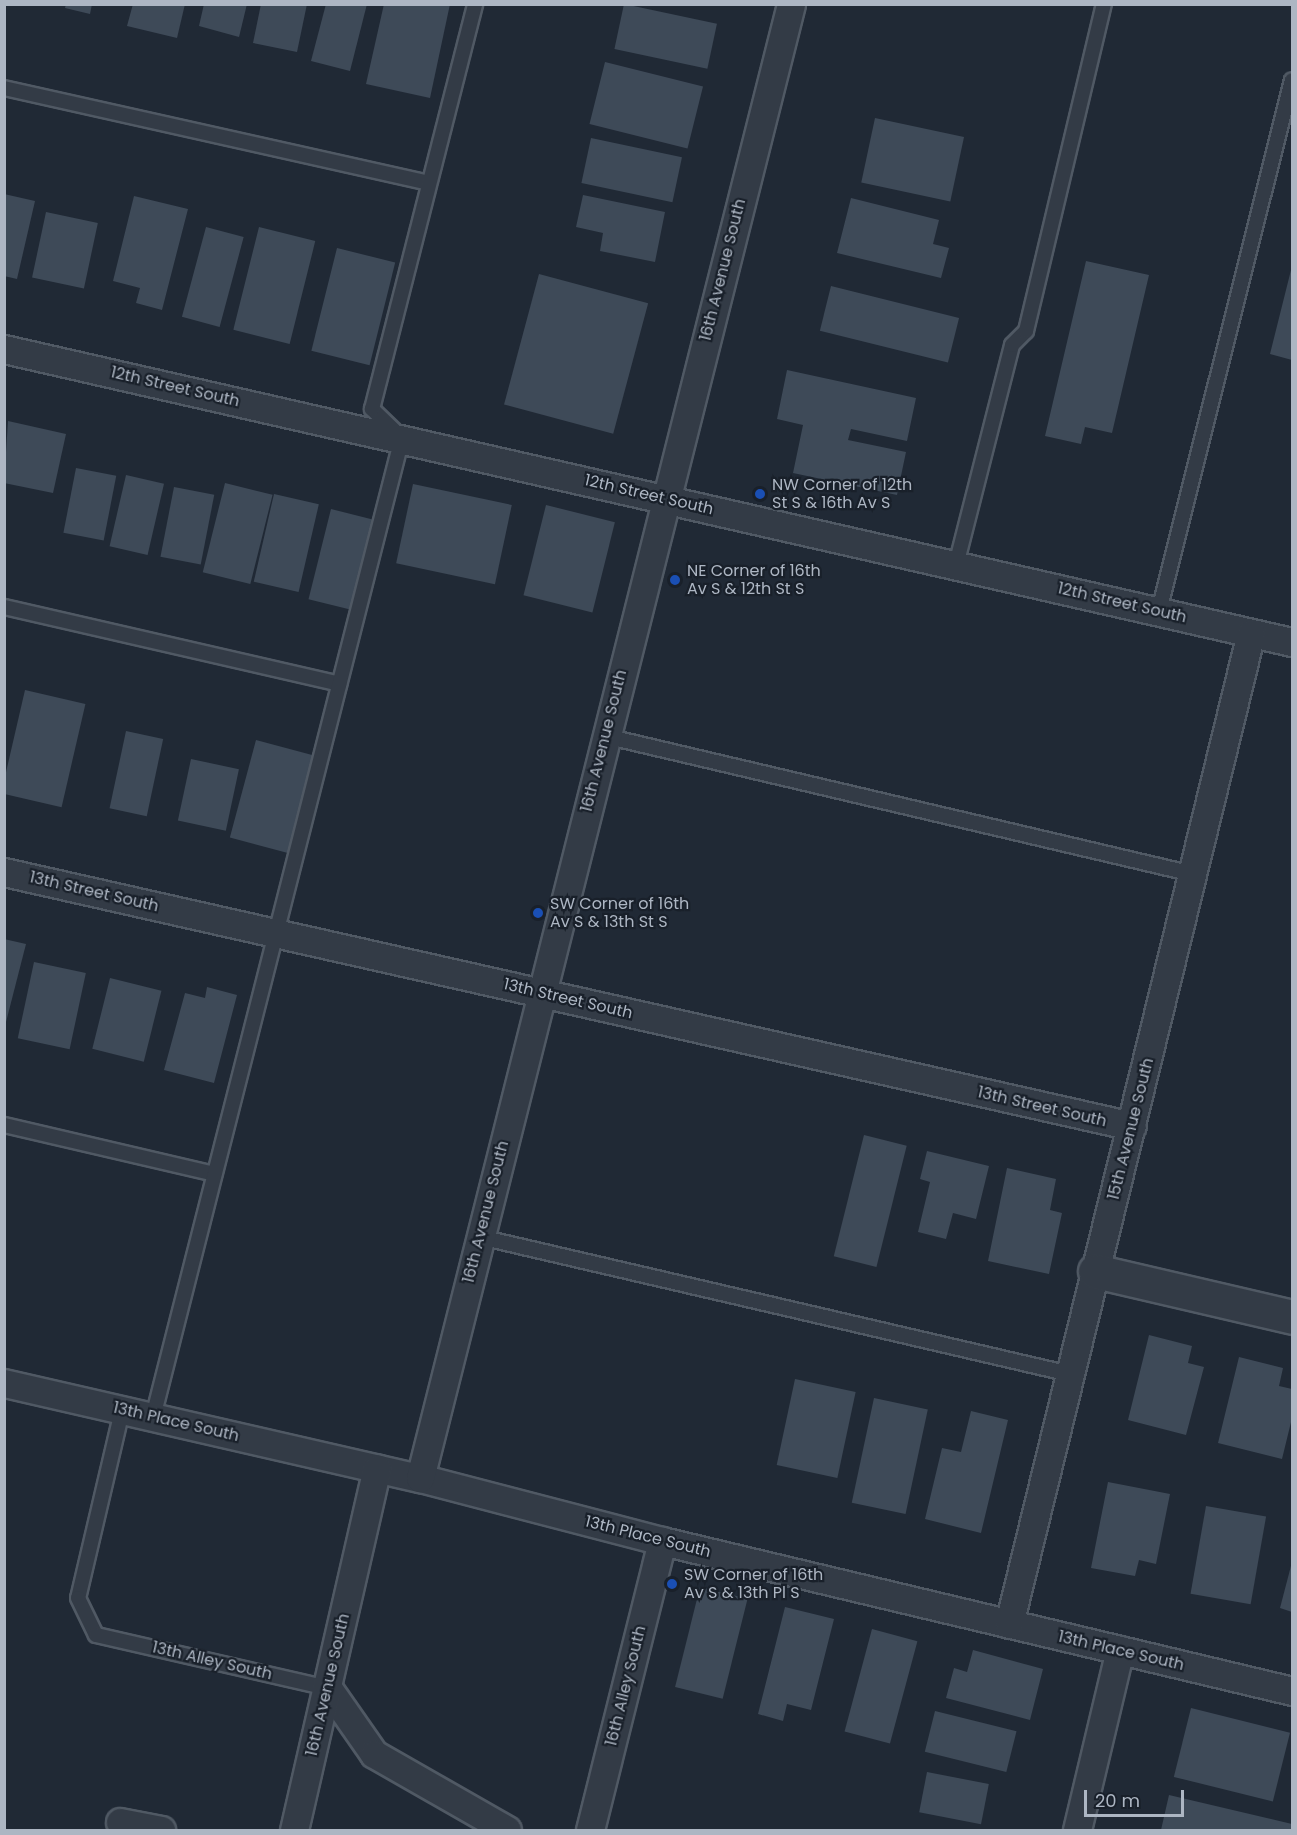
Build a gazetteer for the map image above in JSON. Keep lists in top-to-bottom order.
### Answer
{
  "streets": {
    "street": [
      "16th Avenue South",
      "12th Street South",
      "13th Street South",
      "15th Avenue South",
      "13th Place South",
      "16th Alley South"
    ],
    "lane": ["13th Alley South"]
  },
  "crossings": [
    ["16th Avenue South", "12th Street South"],
    ["16th Avenue South", "13th Street South"],
    ["16th Avenue South", "13th Place South"],
    ["16th Avenue South", "13th Alley South"],
    ["12th Street South", "15th Avenue South"],
    ["13th Street South", "15th Avenue South"],
    ["15th Avenue South", "13th Place South"],
    ["13th Place South", "13th Alley South"],
    ["13th Place South", "16th Alley South"]
  ],
  "places": [
    "NW Corner of 12th St S & 16th Av S",
    "NE Corner of 16th Av S & 12th St S",
    "SW Corner of 16th Av S & 13th St S",
    "SW Corner of 16th Av S & 13th Pl S"
  ],
  "scale_bar": "20 m"
}
